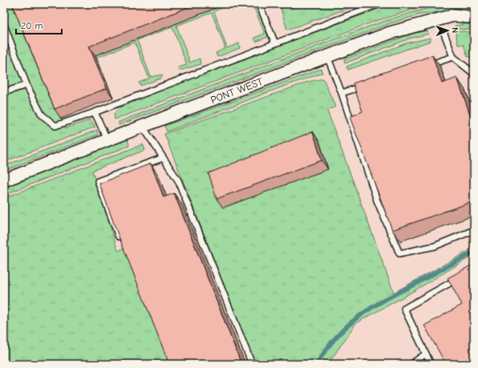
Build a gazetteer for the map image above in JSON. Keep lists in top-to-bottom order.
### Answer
{
  "streets": {
    "street": ["PONT WEST"]
  },
  "scale_bar": "20 m",
  "north": "right"
}
